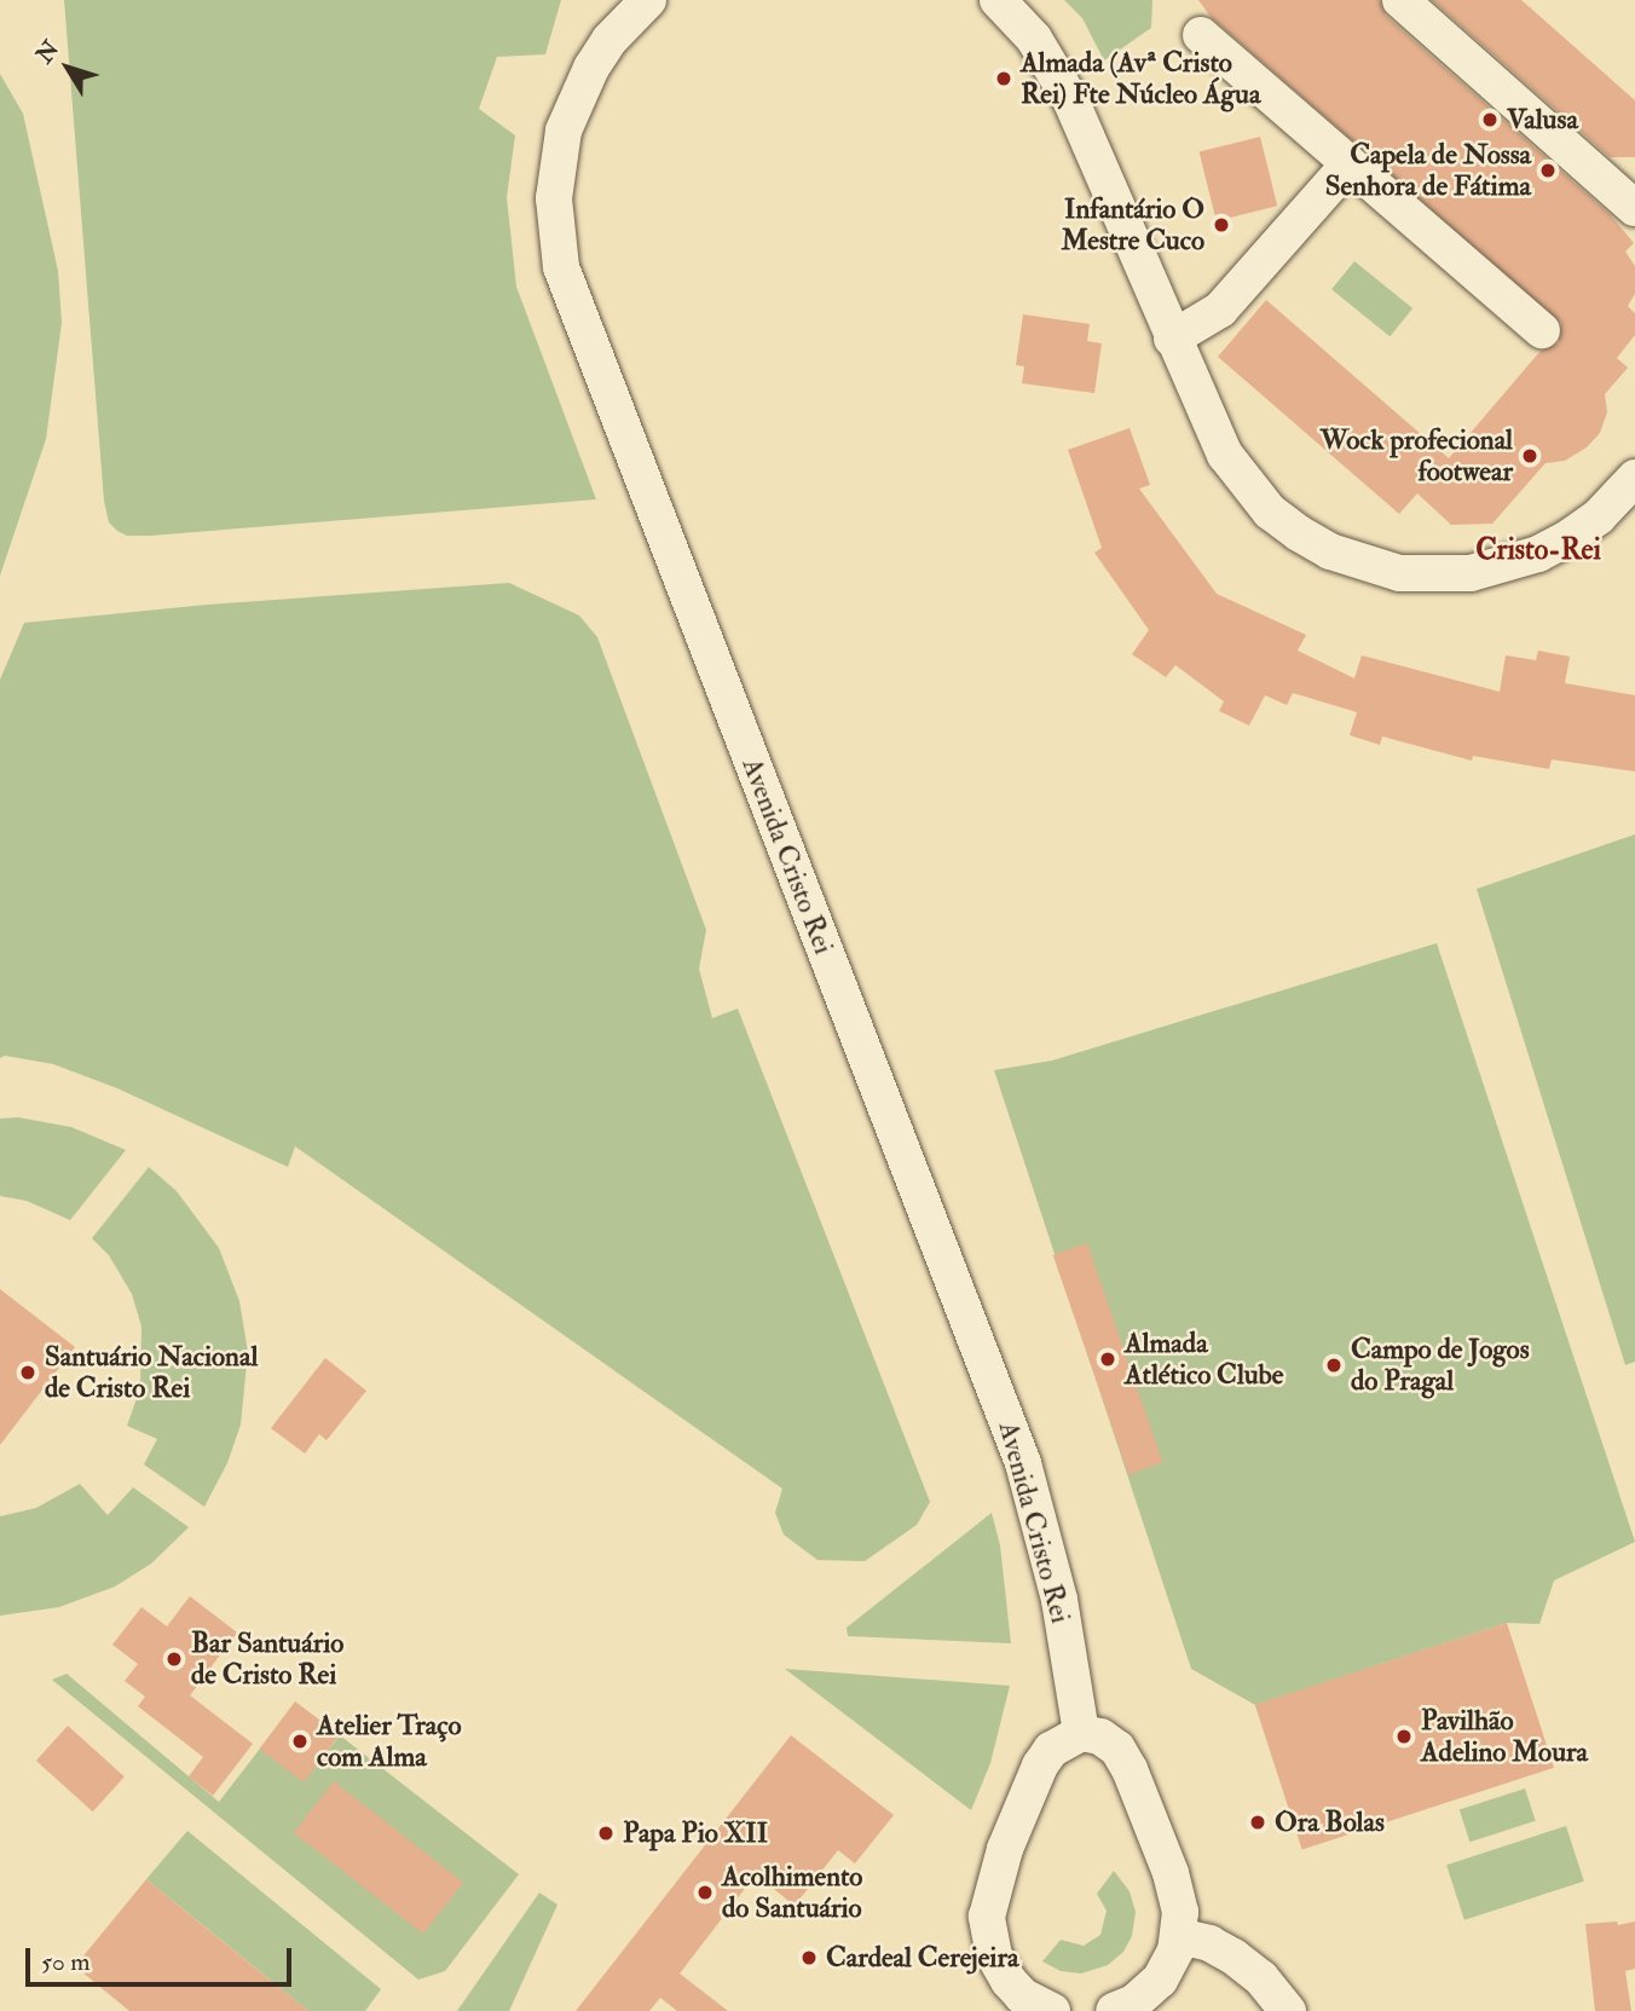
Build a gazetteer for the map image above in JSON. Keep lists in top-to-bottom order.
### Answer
{
  "streets": {
    "street": ["Avenida Cristo Rei"]
  },
  "districts": ["Cristo-Rei"],
  "places": [
    "Almada (Avª Cristo Rei) Fte Núcleo Água",
    "Valusa",
    "Capela de Nossa Senhora de Fátima",
    "Infantário O Mestre Cuco",
    "Wock profecional footwear",
    "Almada Atlético Clube",
    "Campo de Jogos do Pragal",
    "Santuário Nacional de Cristo Rei",
    "Bar Santuário de Cristo Rei",
    "Pavilhão Adelino Moura",
    "Atelier Traço com Alma",
    "Ora Bolas",
    "Papa Pio XII",
    "Acolhimento do Santuário",
    "Cardeal Cerejeira"
  ],
  "scale_bar": "50 m",
  "north": "top left"
}
